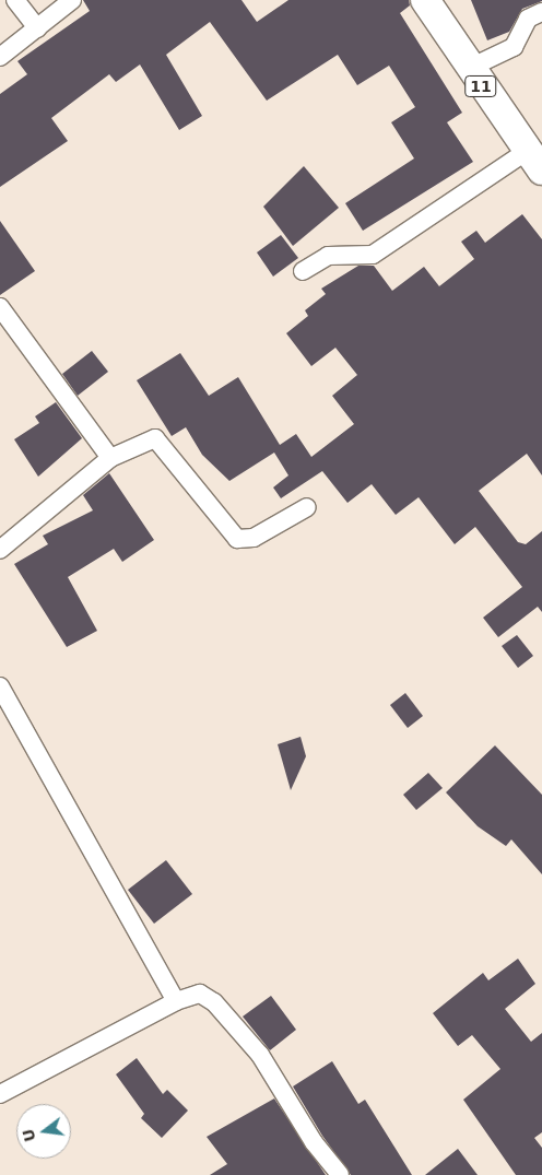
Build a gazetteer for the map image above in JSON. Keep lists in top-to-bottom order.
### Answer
{
  "streets": {
    "highway": ["11"]
  },
  "north": "left"
}
